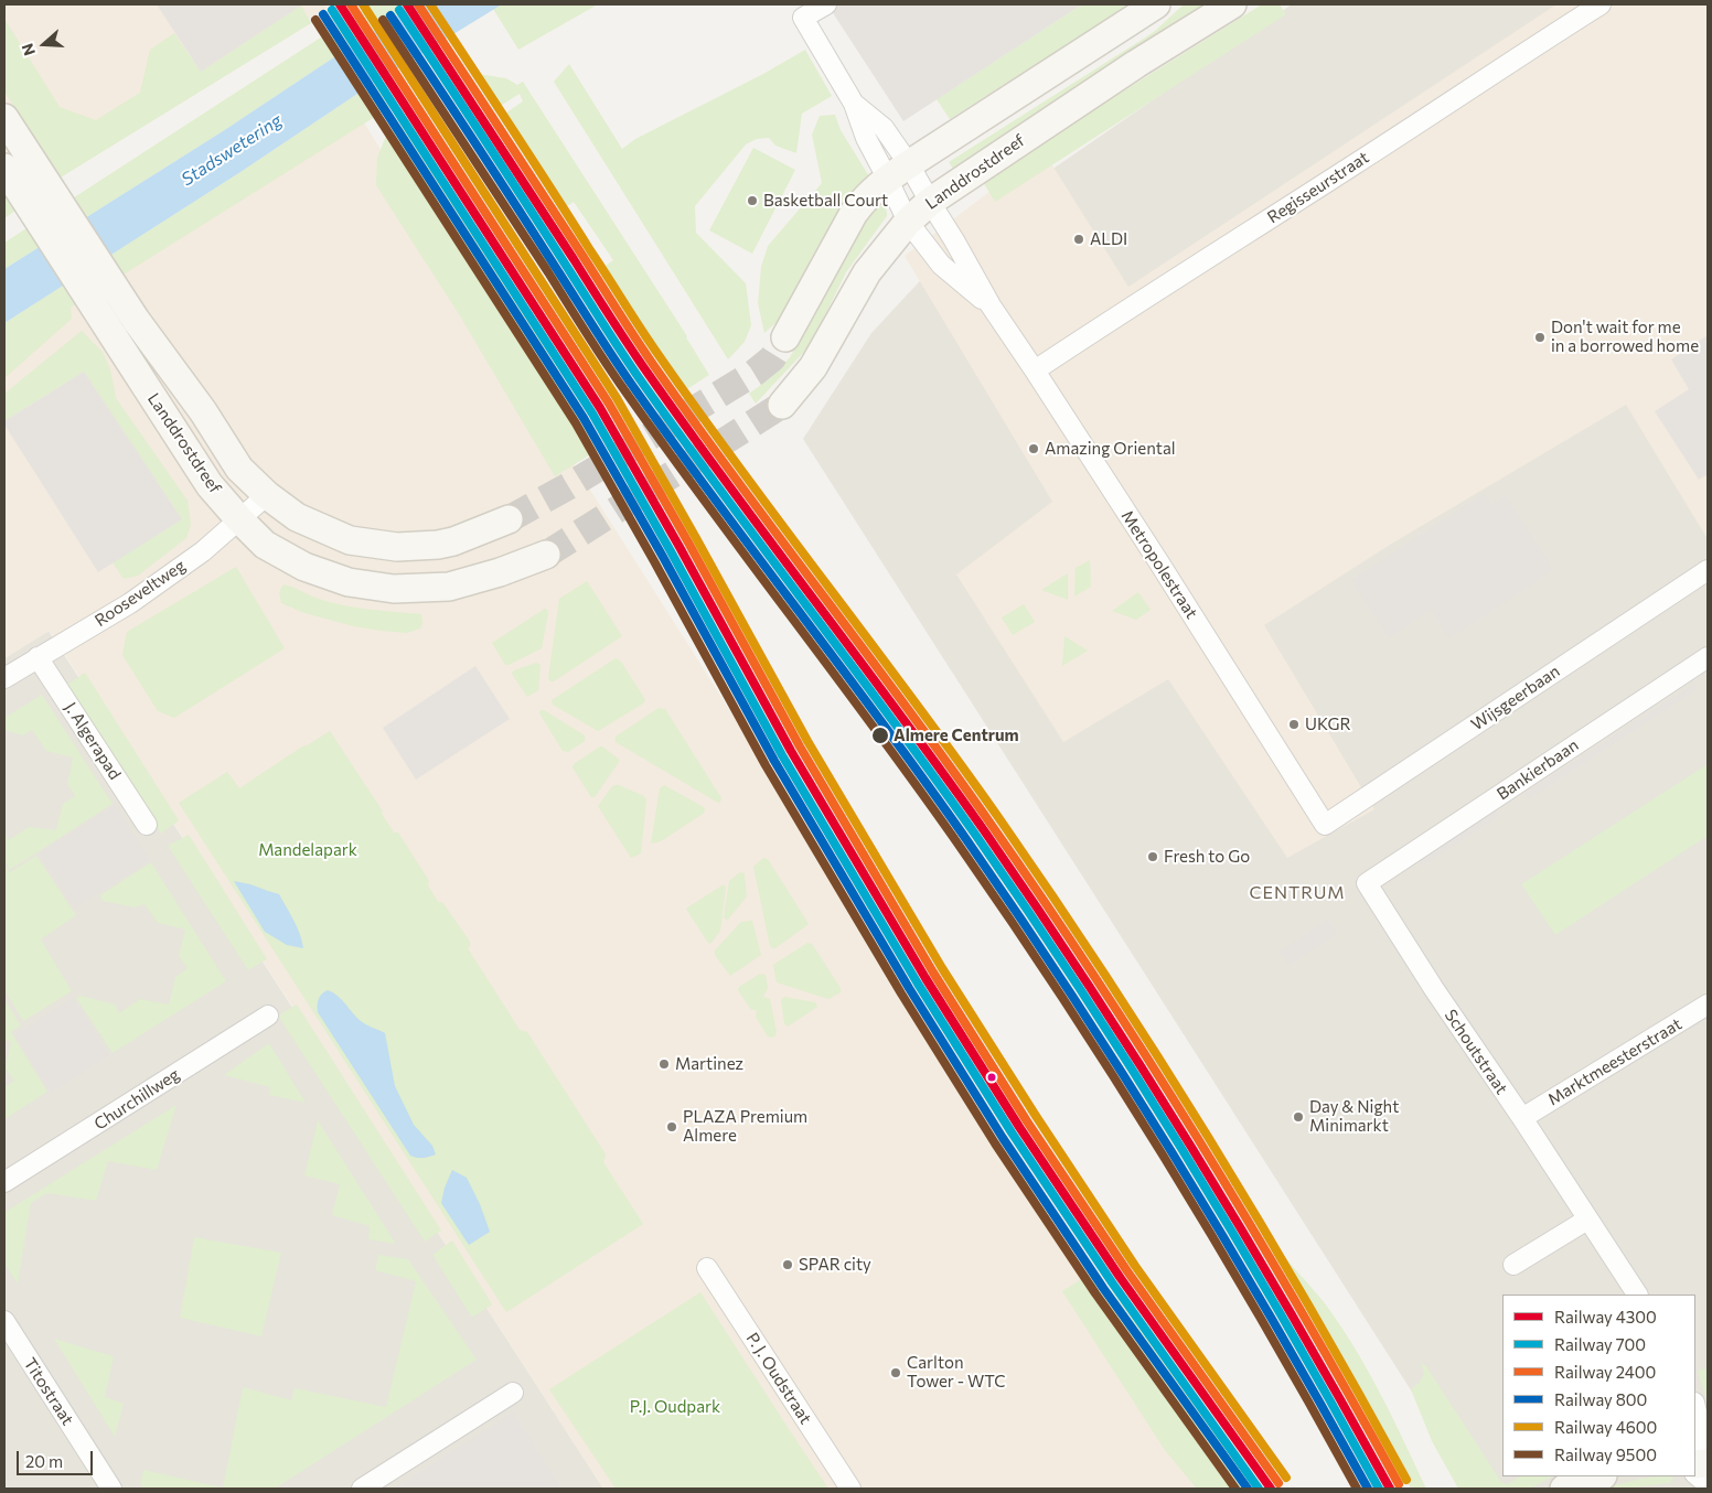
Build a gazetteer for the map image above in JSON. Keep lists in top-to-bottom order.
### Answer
{
  "streets": {
    "main road": ["Landdrostdreef"],
    "street": [
      "Regisseurstraat",
      "Metropolestraat",
      "Rooseveltweg",
      "Wijsgeerbaan",
      "J. Algerapad",
      "Bankierbaan",
      "Schoutstraat",
      "Marktmeesterstraat",
      "Churchillweg",
      "P. J. Oudstraat",
      "Titostraat"
    ]
  },
  "crossings": [
    ["Landdrostdreef", "Metropolestraat"],
    ["Landdrostdreef", "Rooseveltweg"],
    ["Regisseurstraat", "Metropolestraat"],
    ["Metropolestraat", "Wijsgeerbaan"],
    ["Rooseveltweg", "J. Algerapad"],
    ["Bankierbaan", "Schoutstraat"],
    ["Schoutstraat", "Marktmeesterstraat"]
  ],
  "districts": ["CENTRUM"],
  "water": ["Stadswetering"],
  "parks": ["Mandelapark", "P.J. Oudpark"],
  "places": [
    "Basketball Court",
    "ALDI",
    "Don't wait for me in a borrowed home",
    "Amazing Oriental",
    "UKGR",
    "Almere Centrum",
    "Fresh to Go",
    "Martinez",
    "Day & Night Minimarkt",
    "PLAZA Premium Almere",
    "SPAR city",
    "Carlton Tower - WTC"
  ],
  "lines": [
    "rail line 4300",
    "rail line 2400",
    "rail line 4600",
    "rail line 700",
    "rail line 800",
    "rail line 9500"
  ],
  "legend": [
    "Railway 4300",
    "Railway 700",
    "Railway 2400",
    "Railway 800",
    "Railway 4600",
    "Railway 9500"
  ],
  "scale_bar": "20 m",
  "north": "left"
}
